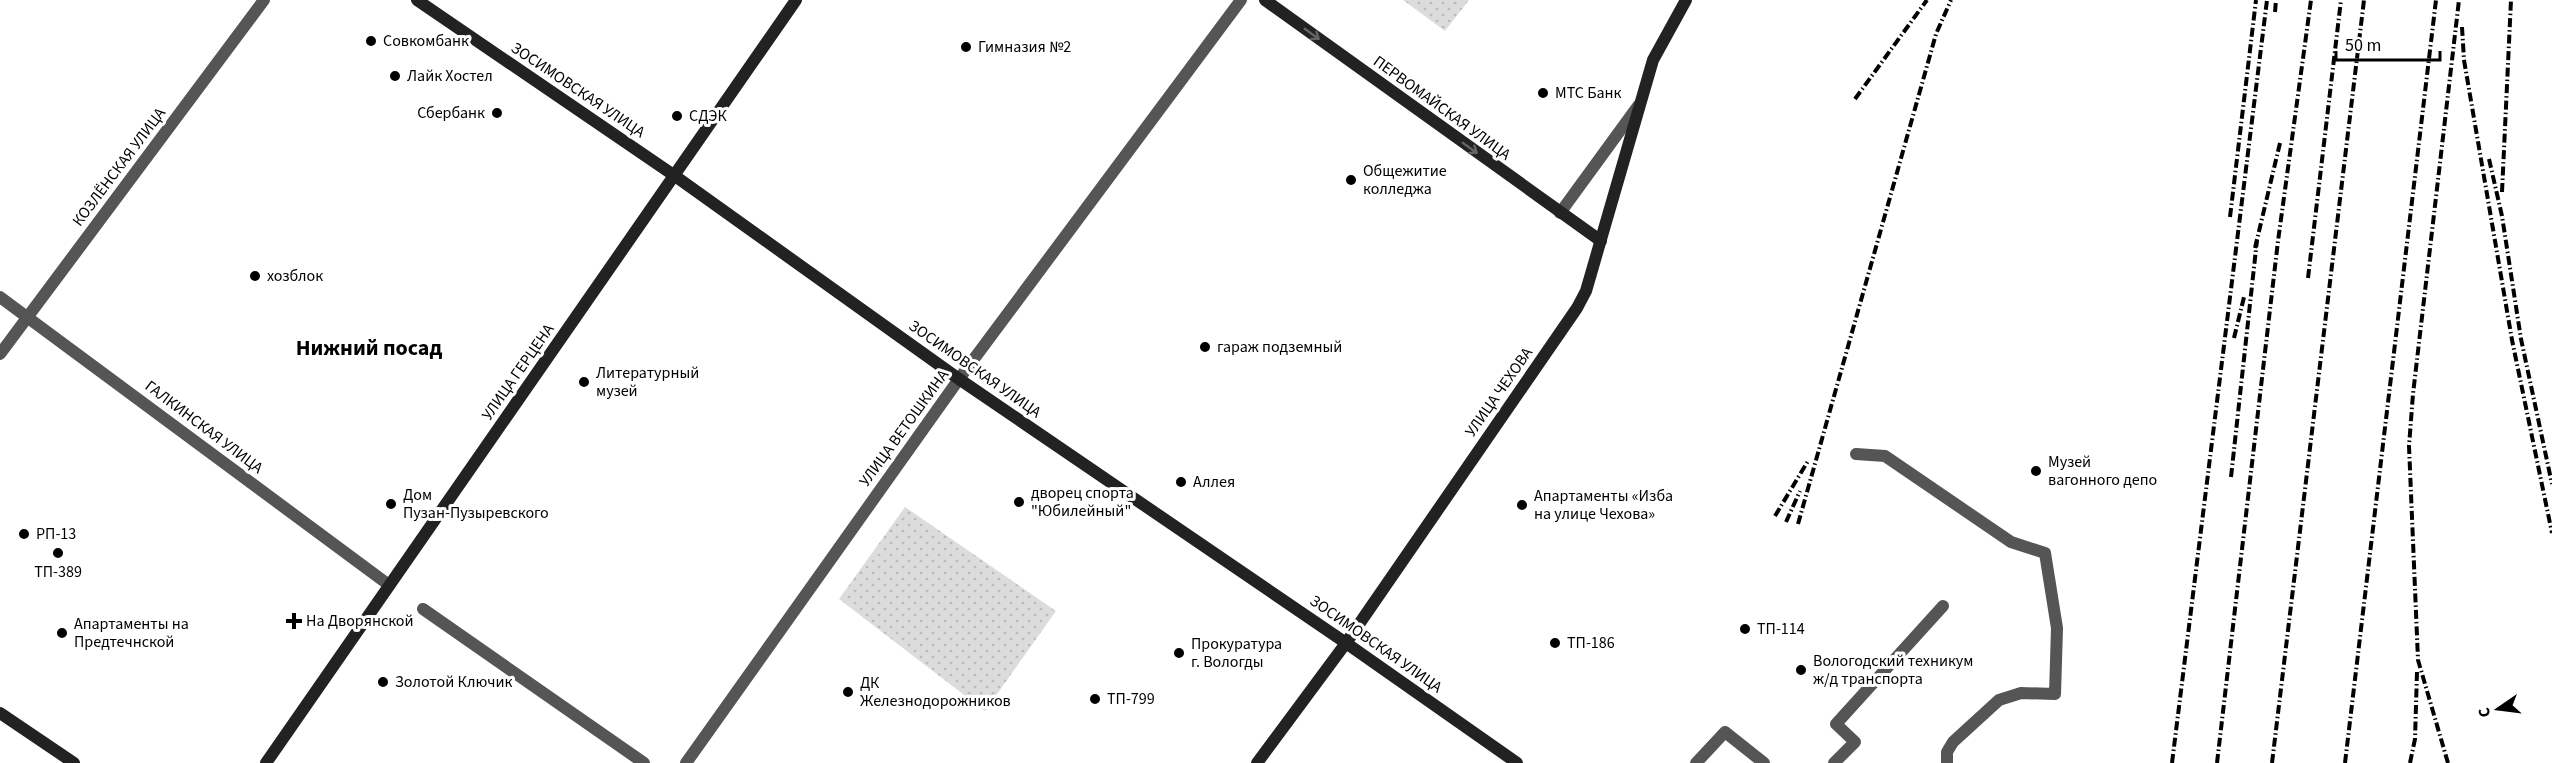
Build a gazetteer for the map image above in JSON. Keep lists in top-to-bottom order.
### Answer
{
  "streets": {
    "street": [
      "ЗОСИМОВСКАЯ УЛИЦА",
      "ПЕРВОМАЙСКАЯ УЛИЦА",
      "КОЗЛЁНСКАЯ УЛИЦА",
      "УЛИЦА ГЕРЦЕНА",
      "УЛИЦА ЧЕХОВА",
      "ГАЛКИНСКАЯ УЛИЦА",
      "УЛИЦА ВЕТОШКИНА"
    ]
  },
  "crossings": [
    ["ЗОСИМОВСКАЯ УЛИЦА", "УЛИЦА ГЕРЦЕНА"],
    ["ЗОСИМОВСКАЯ УЛИЦА", "УЛИЦА ЧЕХОВА"],
    ["ЗОСИМОВСКАЯ УЛИЦА", "УЛИЦА ВЕТОШКИНА"],
    ["ПЕРВОМАЙСКАЯ УЛИЦА", "УЛИЦА ЧЕХОВА"],
    ["КОЗЛЁНСКАЯ УЛИЦА", "ГАЛКИНСКАЯ УЛИЦА"],
    ["УЛИЦА ГЕРЦЕНА", "ГАЛКИНСКАЯ УЛИЦА"]
  ],
  "one_way": ["ПЕРВОМАЙСКАЯ УЛИЦА"],
  "districts": ["Нижний посад"],
  "places": {
    "other": [
      "Совкомбанк",
      "Гимназия №2",
      "Лайк Хостел",
      "МТС Банк",
      "Сбербанк",
      "СДЭК",
      "Общежитие колледжа",
      "хозблок",
      "гараж подземный",
      "Литературный музей",
      "Музей вагонного депо",
      "Аллея",
      "дворец спорта \"Юбилейный\"",
      "Дом Пузан-Пузыревского",
      "Апартаменты «Изба на улице Чехова»",
      "РП-13",
      "ТП-389",
      "ТП-114",
      "Апартаменты на Предтечнской",
      "ТП-186",
      "Прокуратура г. Вологды",
      "Вологодский техникум ж/д транспорта",
      "Золотой Ключик",
      "ДК Железнодорожников",
      "ТП-799"
    ],
    "health": ["На Дворянской"]
  },
  "scale_bar": "50 m",
  "north": "left"
}
